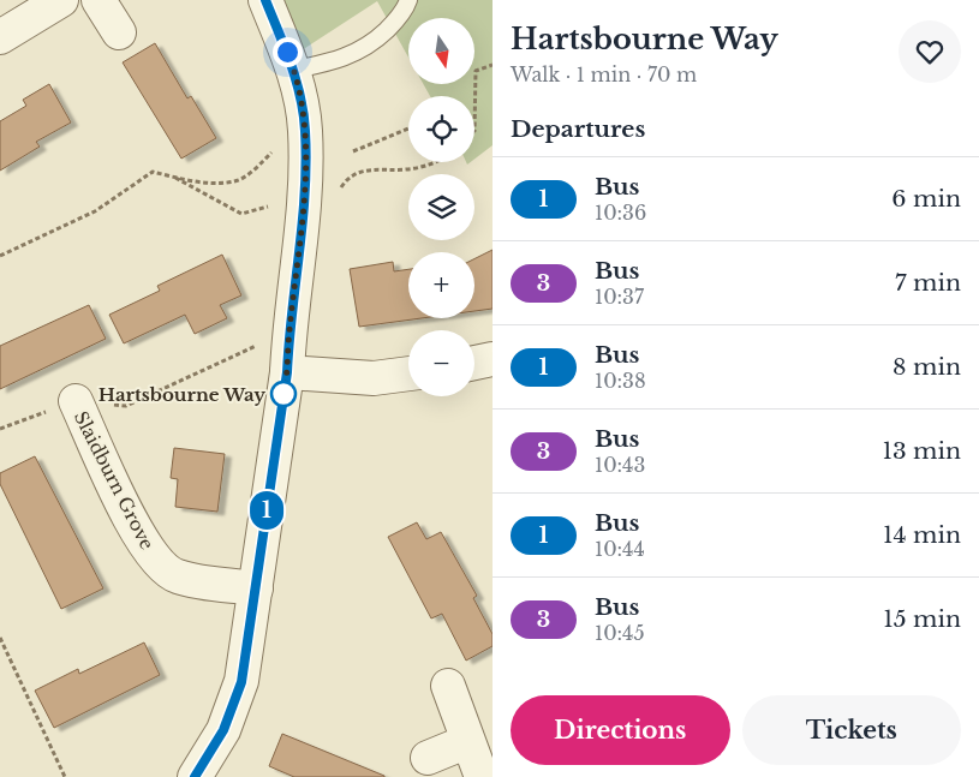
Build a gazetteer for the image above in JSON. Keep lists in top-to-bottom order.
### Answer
{
  "streets": {
    "street": ["Slaidburn Grove"]
  },
  "places": ["Hartsbourne Way"],
  "lines": ["bus line 1"],
  "north": "bottom",
  "page": {
    "on_map": "1",
    "heading": [
      ["Hartsbourne Way", "Walk · 1 min · 70 m"],
      "Departures"
    ],
    "map_buttons": ["+", "−"],
    "list": [
      {
        "mark": "1",
        "name": "Bus",
        "note": "10:36",
        "value": "6 min"
      },
      {
        "mark": "3",
        "name": "Bus",
        "note": "10:37",
        "value": "7 min"
      },
      {
        "mark": "1",
        "name": "Bus",
        "note": "10:38",
        "value": "8 min"
      },
      {
        "mark": "3",
        "name": "Bus",
        "note": "10:43",
        "value": "13 min"
      },
      {
        "mark": "1",
        "name": "Bus",
        "note": "10:44",
        "value": "14 min"
      },
      {
        "mark": "3",
        "name": "Bus",
        "note": "10:45",
        "value": "15 min"
      }
    ],
    "buttons": ["Directions", "Tickets"]
  }
}
